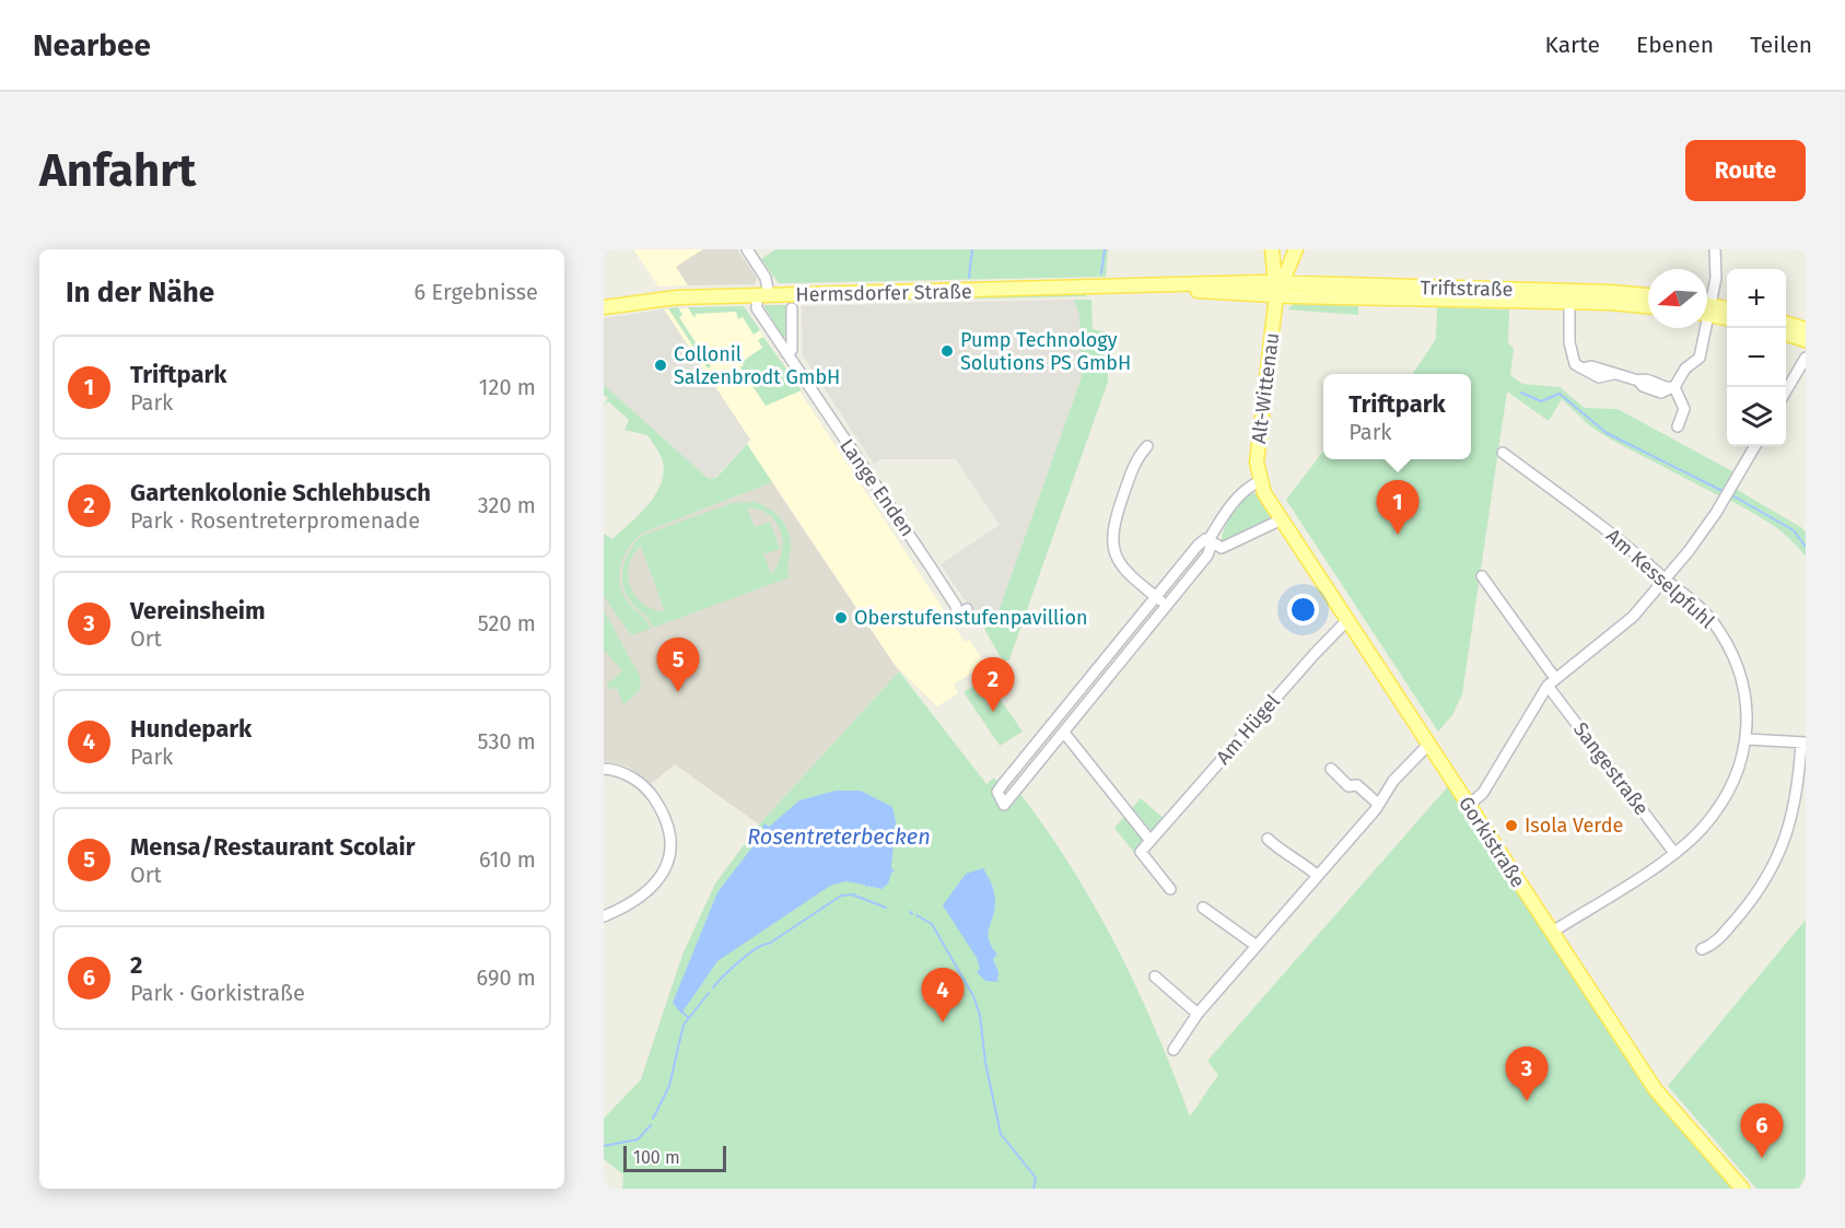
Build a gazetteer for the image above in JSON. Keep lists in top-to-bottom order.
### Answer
{
  "streets": {
    "main road": [
      "Triftstraße",
      "Hermsdorfer Straße",
      "Alt-Wittenau",
      "Gorkistraße"
    ],
    "street": [
      "Lange Enden",
      "Am Kesselpfuhl",
      "Am Hügel",
      "Sangestraße"
    ]
  },
  "crossings": [
    ["Triftstraße", "Hermsdorfer Straße"],
    ["Triftstraße", "Alt-Wittenau"],
    ["Hermsdorfer Straße", "Alt-Wittenau"],
    ["Hermsdorfer Straße", "Lange Enden"],
    ["Alt-Wittenau", "Gorkistraße"],
    ["Am Kesselpfuhl", "Sangestraße"],
    ["Am Kesselpfuhl", "Gorkistraße"],
    ["Am Hügel", "Gorkistraße"]
  ],
  "water": ["Rosentreterbecken"],
  "places": [
    "Pump Technology Solutions PS GmbH",
    "Collonil Salzenbrodt GmbH",
    "Oberstufenstufenpavillion",
    "Isola Verde"
  ],
  "scale_bar": "100 m",
  "north": "left",
  "page": {
    "header": "Nearbee",
    "nav": ["Karte", "Ebenen", "Teilen"],
    "buttons": "Route",
    "title": "Anfahrt",
    "heading": ["In der Nähe", "6 Ergebnisse"],
    "map_buttons": ["+", "−"],
    "list": [
      {
        "mark": "1",
        "name": "Triftpark",
        "note": "Park",
        "value": "120 m"
      },
      {
        "mark": "2",
        "name": "Gartenkolonie Schlehbusch",
        "note": "Park · Rosentreterpromenade",
        "value": "320 m"
      },
      {
        "mark": "3",
        "name": "Vereinsheim",
        "note": "Ort",
        "value": "520 m"
      },
      {
        "mark": "4",
        "name": "Hundepark",
        "note": "Park",
        "value": "530 m"
      },
      {
        "mark": "5",
        "name": "Mensa/Restaurant Scolair",
        "note": "Ort",
        "value": "610 m"
      },
      {
        "mark": "6",
        "name": "2",
        "note": "Park · Gorkistraße",
        "value": "690 m"
      }
    ],
    "popup": ["Triftpark", "Park"],
    "pins": [
      "1",
      "5",
      "2",
      "4",
      "3",
      "6"
    ],
    "scale": "100 m"
  }
}
